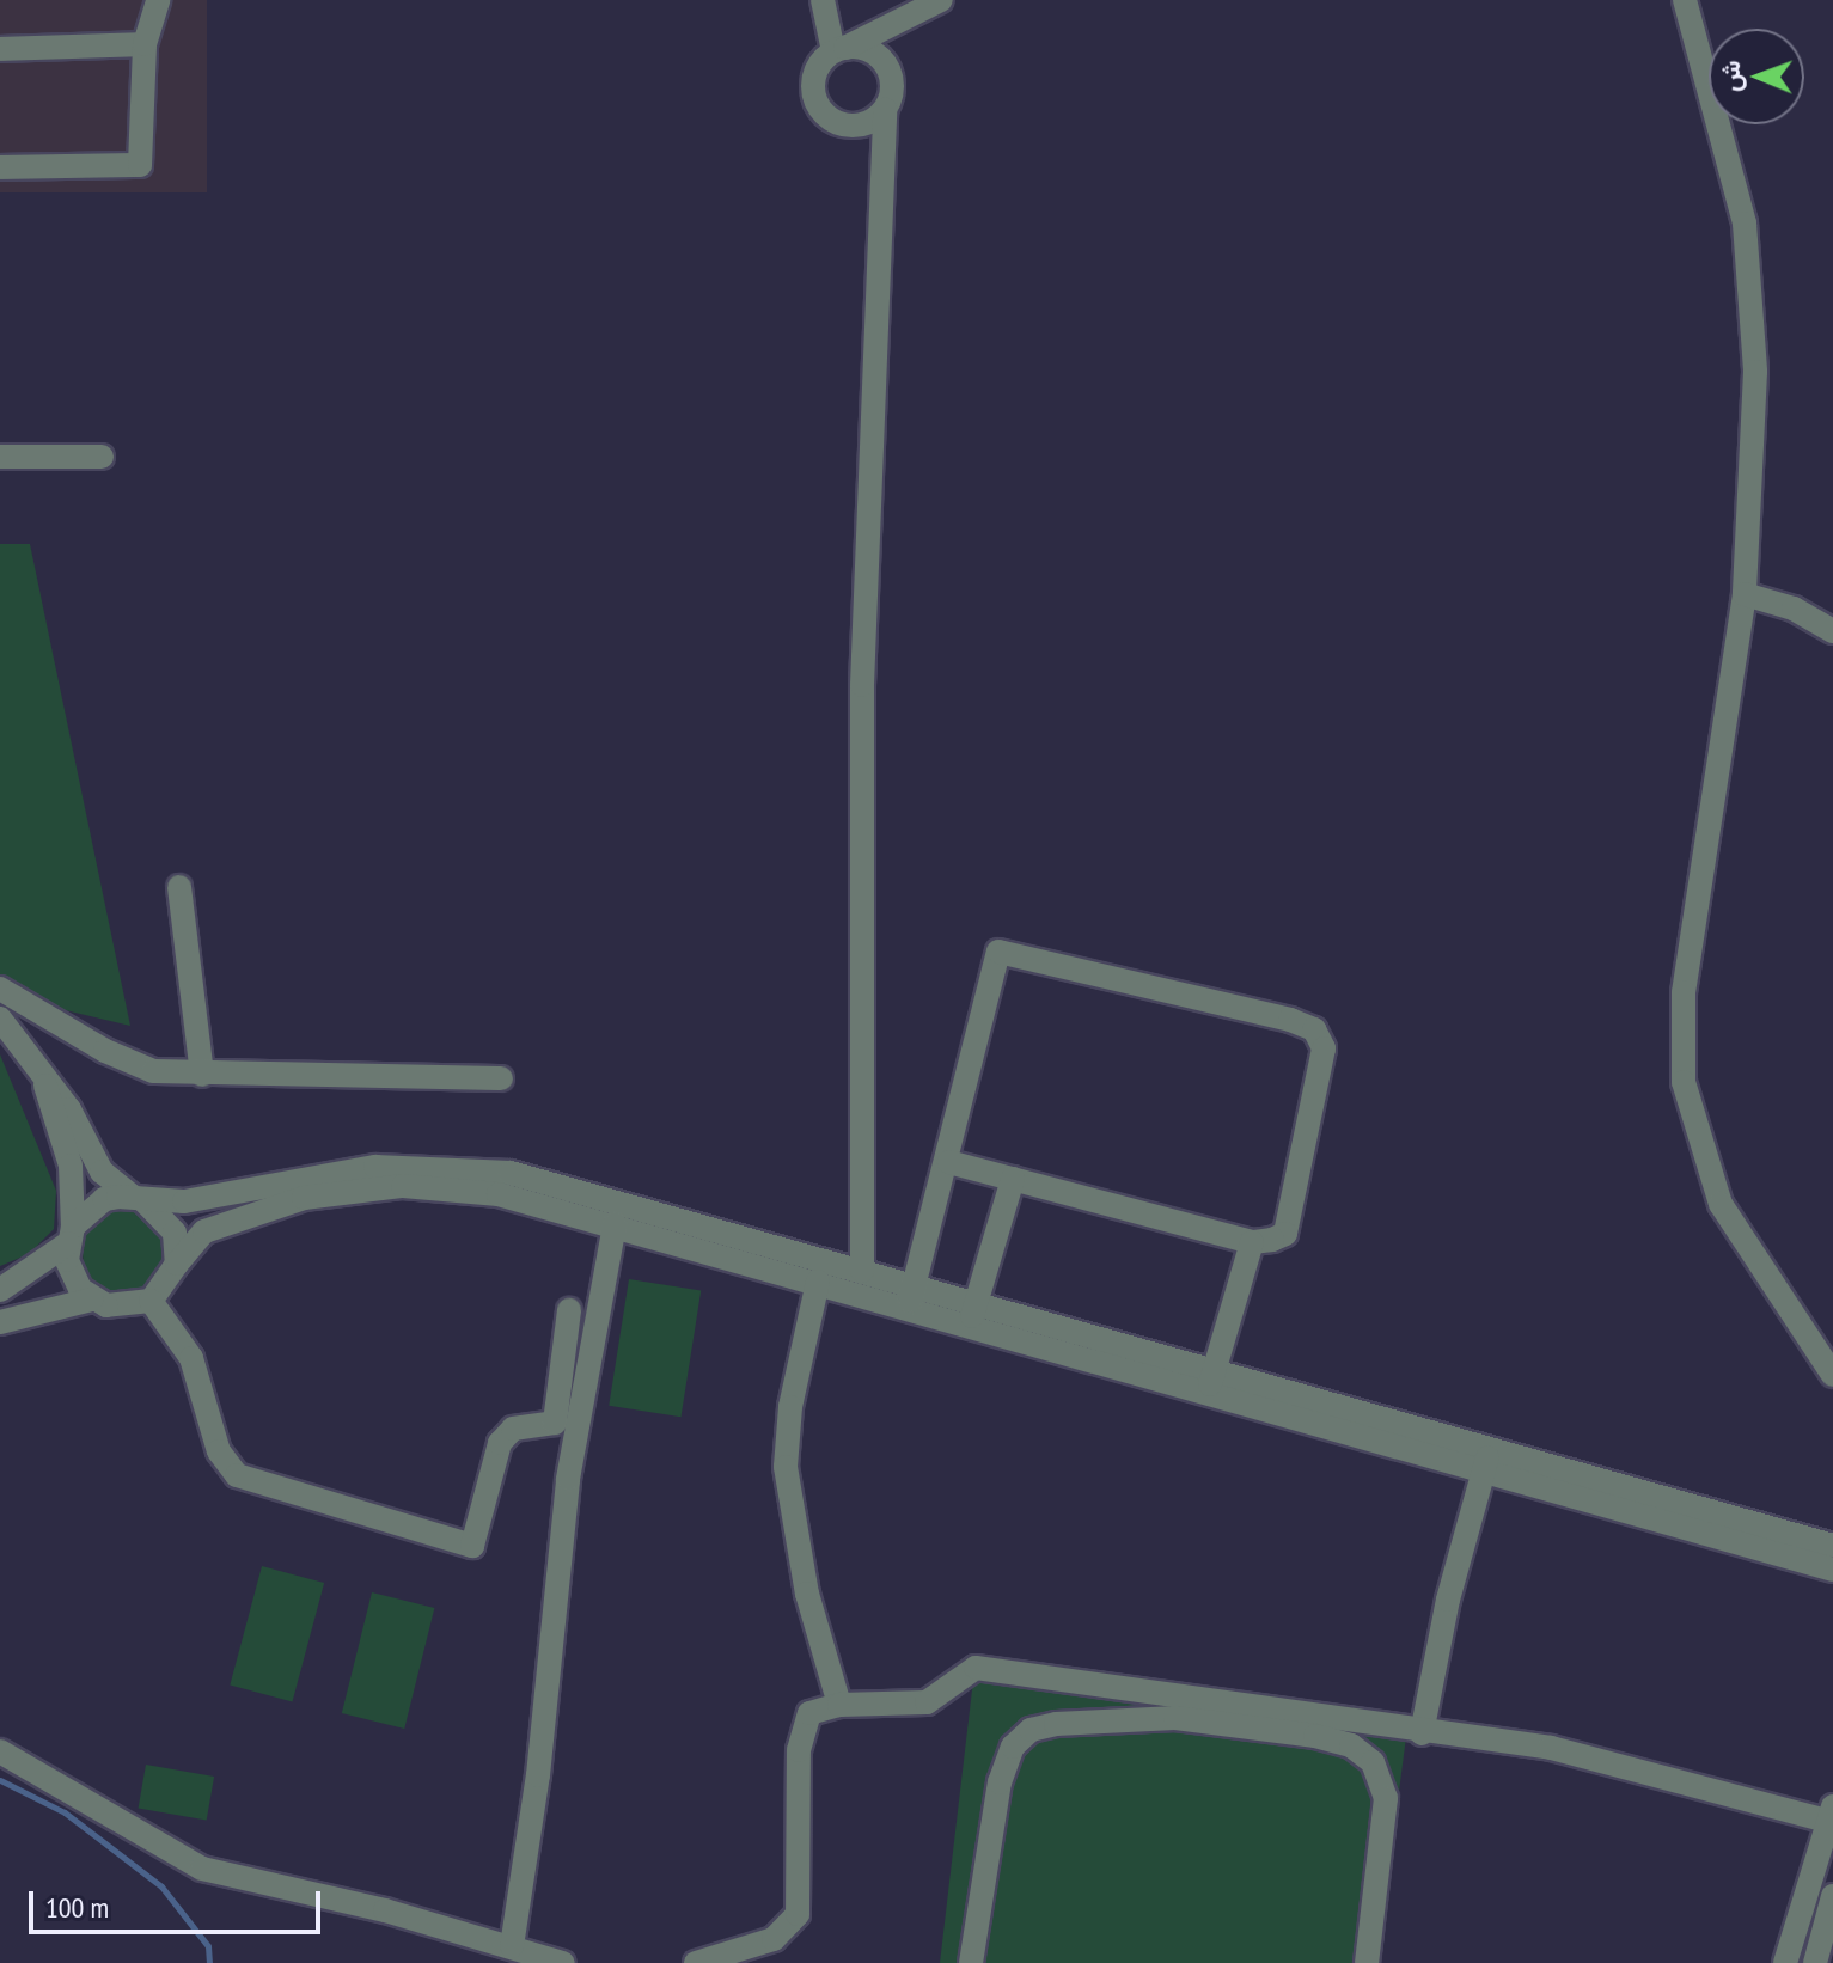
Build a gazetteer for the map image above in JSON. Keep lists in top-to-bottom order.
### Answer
{
  "scale_bar": "100 m",
  "north": "left"
}
